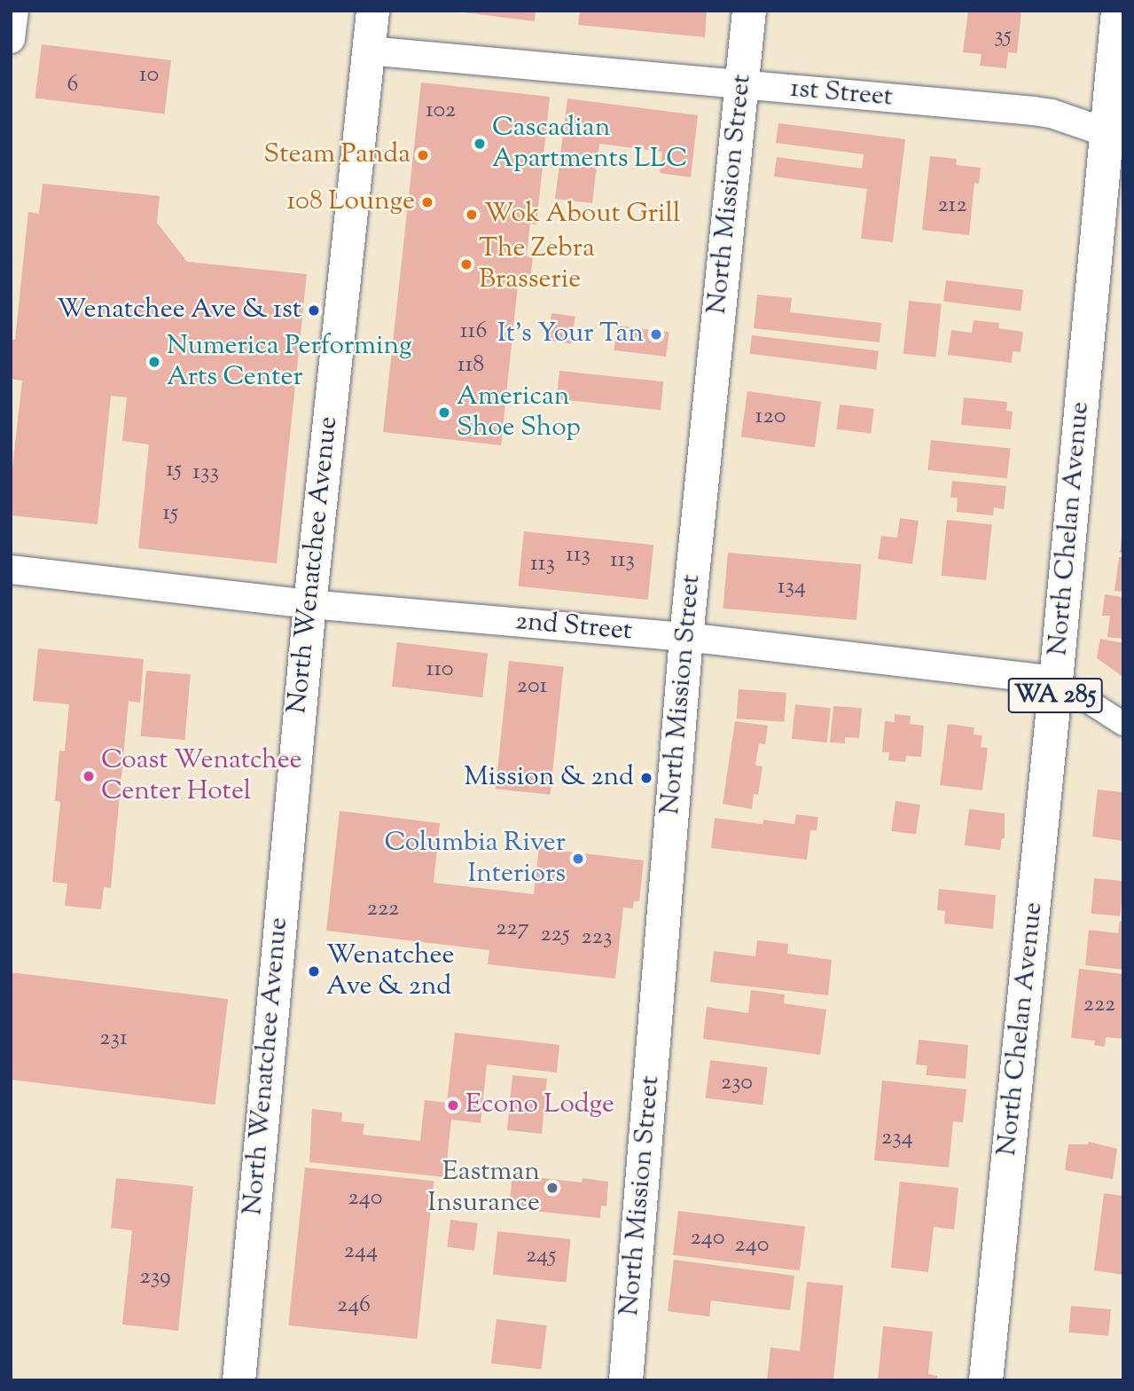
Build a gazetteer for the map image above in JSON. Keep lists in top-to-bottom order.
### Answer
{
  "streets": {
    "main road": [
      "North Mission Street",
      "North Chelan Avenue",
      "North Wenatchee Avenue",
      "WA 285"
    ],
    "street": ["1st Street", "2nd Street"]
  },
  "crossings": [
    ["1st Street", "North Mission Street"],
    ["1st Street", "North Chelan Avenue"],
    ["1st Street", "North Wenatchee Avenue"],
    ["North Mission Street", "2nd Street"],
    ["North Chelan Avenue", "2nd Street"],
    ["North Wenatchee Avenue", "2nd Street"]
  ],
  "places": [
    "Cascadian Apartments LLC",
    "Steam Panda",
    "108 Lounge",
    "Wok About Grill",
    "The Zebra Brasserie",
    "Wenatchee Ave & 1st",
    "It's Your Tan",
    "Numerica Performing Arts Center",
    "American Shoe Shop",
    "Coast Wenatchee Center Hotel",
    "Mission & 2nd",
    "Columbia River Interiors",
    "Wenatchee Ave & 2nd",
    "Econo Lodge",
    "Eastman Insurance"
  ],
  "house_numbers": [
    "35",
    "10",
    "6",
    "102",
    "212",
    "116",
    "118",
    "120",
    "15",
    "133",
    "15",
    "113",
    "113",
    "113",
    "134",
    "110",
    "201",
    "222",
    "227",
    "225",
    "223",
    "222",
    "231",
    "230",
    "234",
    "240",
    "240",
    "240",
    "244",
    "245",
    "239",
    "246"
  ]
}
